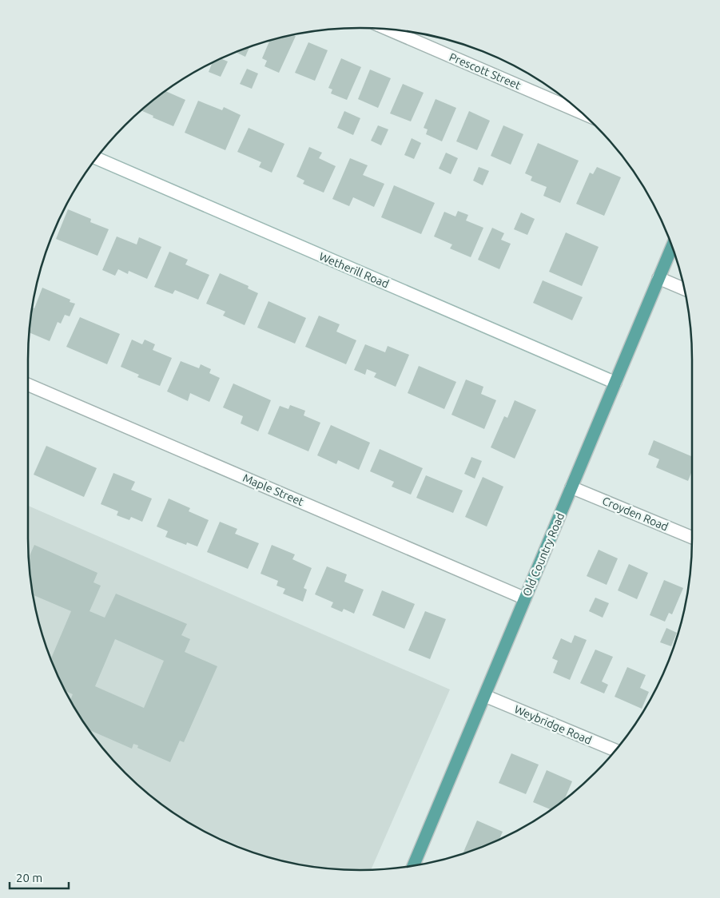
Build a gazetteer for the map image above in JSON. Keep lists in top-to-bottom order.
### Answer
{
  "streets": {
    "main road": ["Old Country Road"],
    "street": [
      "Prescott Street",
      "Wetherill Road",
      "Maple Street",
      "Croyden Road",
      "Weybridge Road"
    ]
  },
  "crossings": [
    ["Wetherill Road", "Old Country Road"],
    ["Maple Street", "Old Country Road"],
    ["Croyden Road", "Old Country Road"],
    ["Old Country Road", "Weybridge Road"]
  ],
  "scale_bar": "20 m"
}
